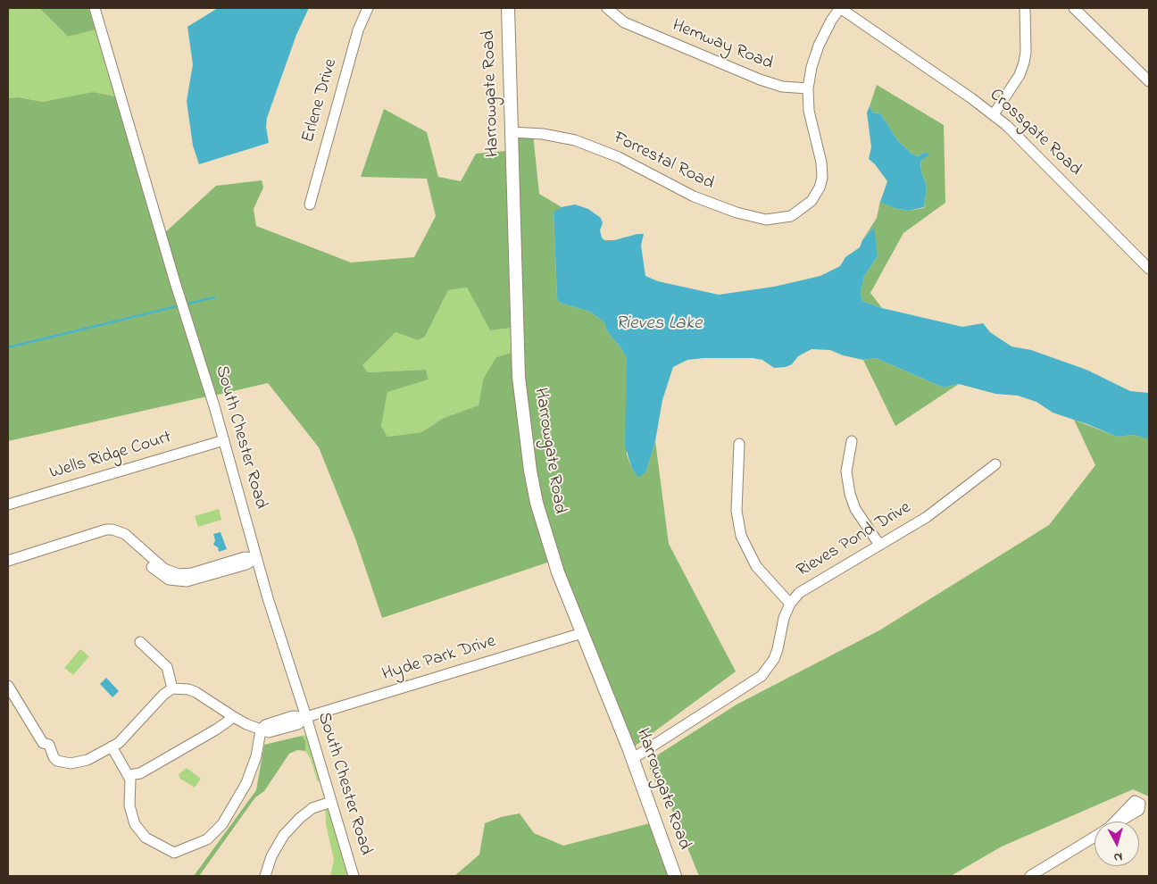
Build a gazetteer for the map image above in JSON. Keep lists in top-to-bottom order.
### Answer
{
  "streets": {
    "main road": ["Harrowgate Road"],
    "street": [
      "Hemway Road",
      "Erlene Drive",
      "Crossgate Road",
      "Forrestal Road",
      "South Chester Road",
      "Wells Ridge Court",
      "Rieves Pond Drive",
      "Hyde Park Drive"
    ]
  },
  "crossings": [
    ["Hemway Road", "Forrestal Road"],
    ["Harrowgate Road", "Forrestal Road"],
    ["Harrowgate Road", "Rieves Pond Drive"],
    ["Harrowgate Road", "Hyde Park Drive"],
    ["South Chester Road", "Wells Ridge Court"],
    ["South Chester Road", "Hyde Park Drive"]
  ],
  "water": ["Rieves Lake"],
  "north": "bottom"
}
